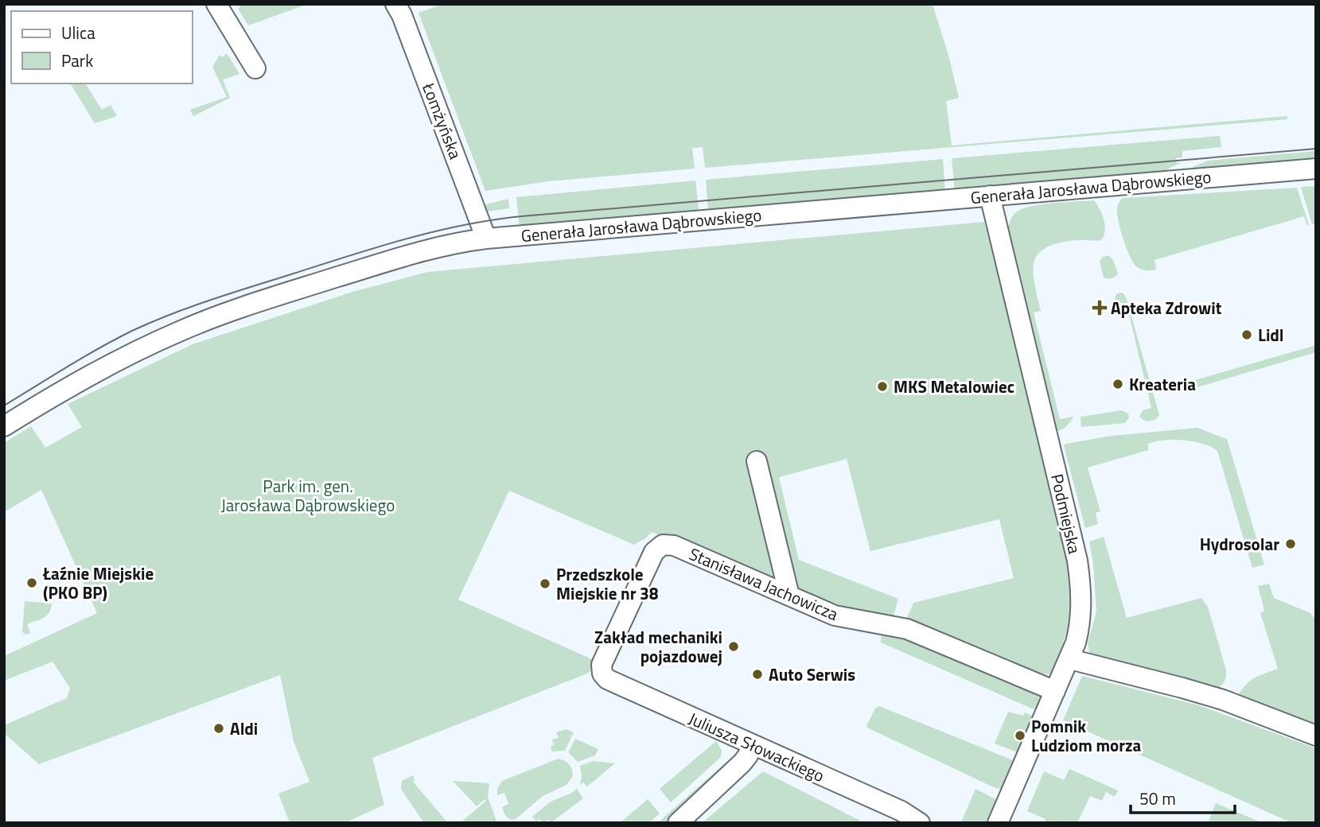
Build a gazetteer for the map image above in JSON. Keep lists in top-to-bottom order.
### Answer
{
  "streets": {
    "street": [
      "Łomżyńska",
      "Generała Jarosława Dąbrowskiego",
      "Podmiejska",
      "Stanisława Jachowicza",
      "Juliusza Słowackiego"
    ]
  },
  "crossings": [
    ["Łomżyńska", "Generała Jarosława Dąbrowskiego"],
    ["Generała Jarosława Dąbrowskiego", "Podmiejska"],
    ["Podmiejska", "Stanisława Jachowicza"],
    ["Stanisława Jachowicza", "Juliusza Słowackiego"]
  ],
  "parks": ["Park im. gen. Jarosława Dąbrowskiego"],
  "places": {
    "health": ["Apteka Zdrowit"],
    "other": [
      "Lidl",
      "Kreateria",
      "MKS Metalowiec",
      "Hydrosolar",
      "Łaźnie Miejskie (PKO BP)",
      "Przedszkole Miejskie nr 38",
      "Zakład mechaniki pojazdowej",
      "Auto Serwis",
      "Aldi",
      "Pomnik Ludziom morza"
    ]
  },
  "legend": ["Ulica", "Park"],
  "scale_bar": "50 m"
}
